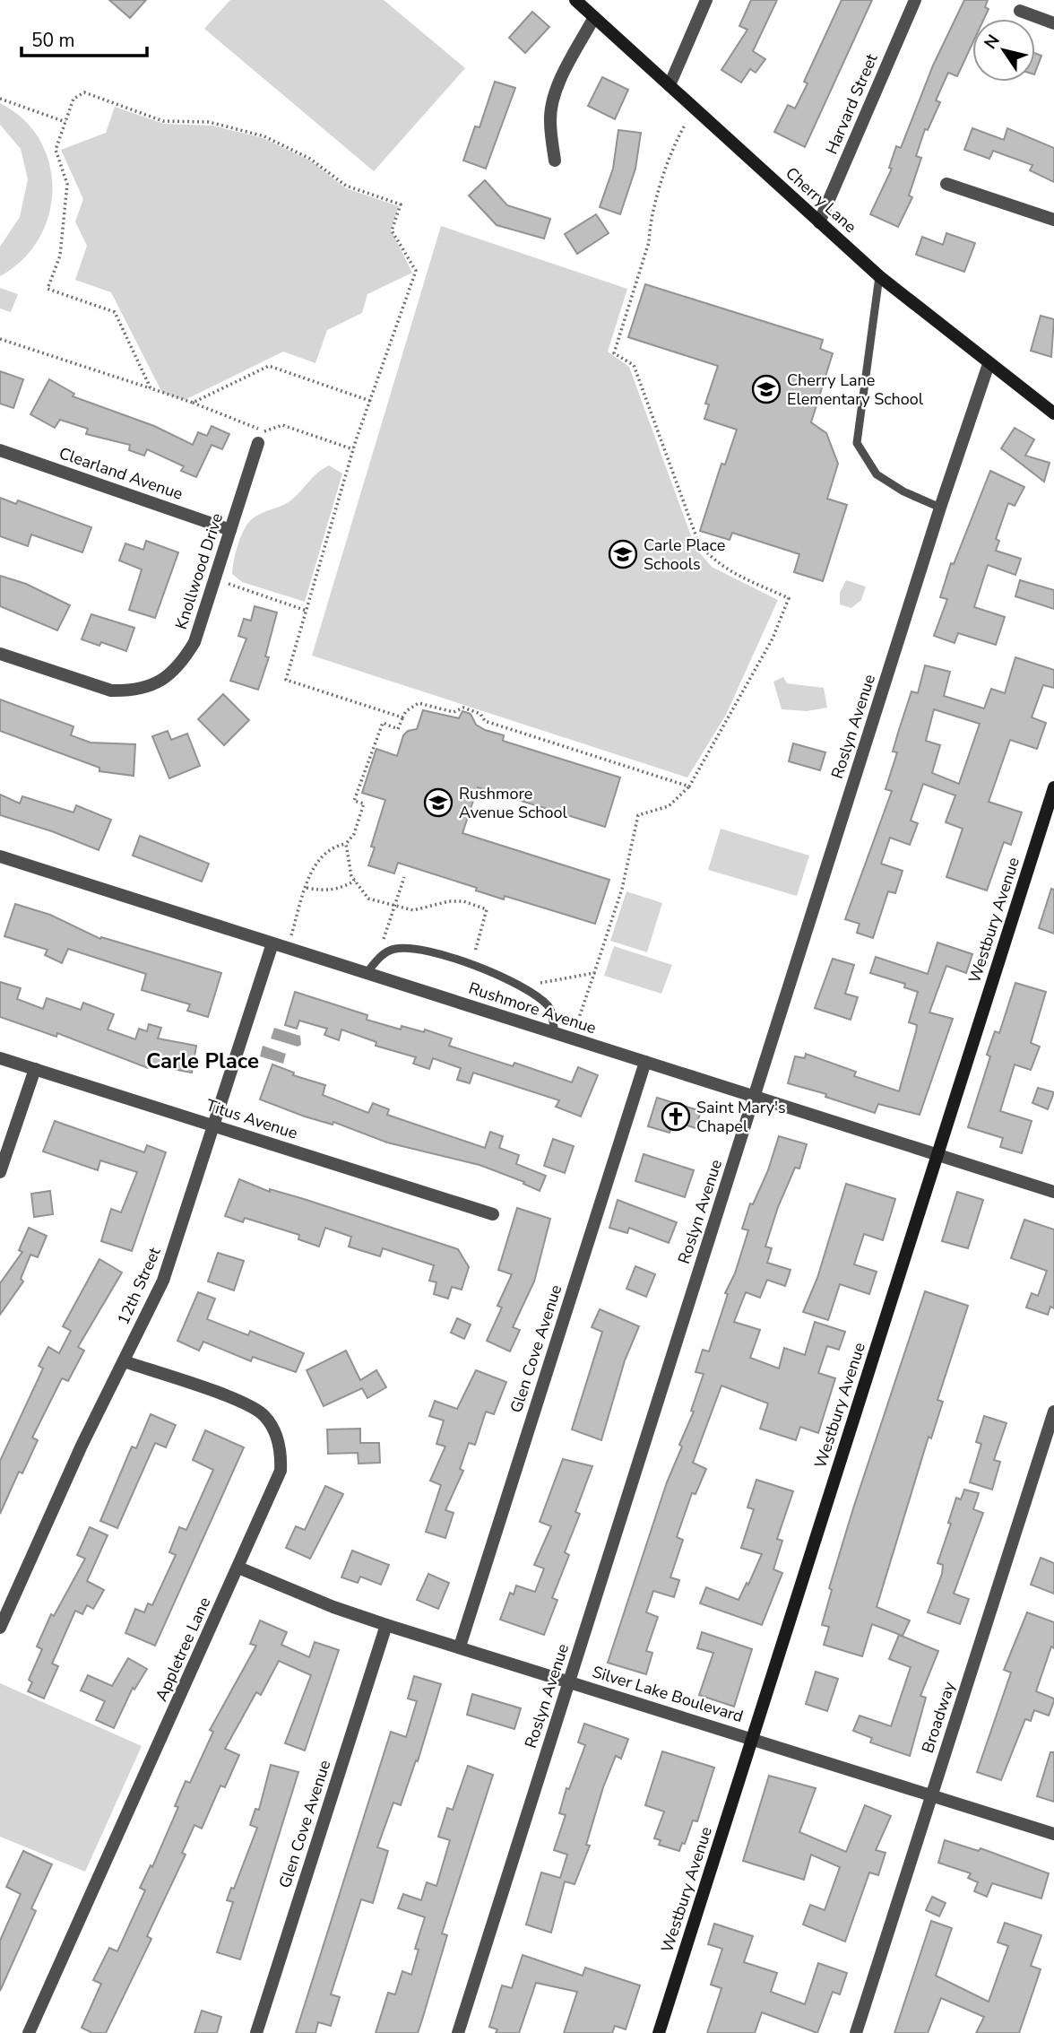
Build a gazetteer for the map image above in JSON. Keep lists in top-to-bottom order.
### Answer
{
  "streets": {
    "main road": ["Cherry Lane", "Westbury Avenue"],
    "street": [
      "Harvard Street",
      "Clearland Avenue",
      "Knollwood Drive",
      "Roslyn Avenue",
      "Rushmore Avenue",
      "Titus Avenue",
      "12th Street",
      "Glen Cove Avenue",
      "Appletree Lane",
      "Silver Lake Boulevard",
      "Broadway"
    ]
  },
  "crossings": [
    ["Harvard Street", "Cherry Lane"],
    ["Cherry Lane", "Roslyn Avenue"],
    ["Clearland Avenue", "Knollwood Drive"],
    ["Roslyn Avenue", "Rushmore Avenue"],
    ["Roslyn Avenue", "Silver Lake Boulevard"],
    ["Westbury Avenue", "Rushmore Avenue"],
    ["Westbury Avenue", "Silver Lake Boulevard"],
    ["Rushmore Avenue", "12th Street"],
    ["Rushmore Avenue", "Glen Cove Avenue"],
    ["Titus Avenue", "12th Street"],
    ["12th Street", "Appletree Lane"],
    ["Glen Cove Avenue", "Silver Lake Boulevard"],
    ["Appletree Lane", "Silver Lake Boulevard"],
    ["Silver Lake Boulevard", "Broadway"]
  ],
  "districts": ["Carle Place"],
  "places": {
    "school or university": ["Cherry Lane Elementary School", "Carle Place Schools", "Rushmore Avenue School"],
    "church": ["Saint Mary's Chapel"]
  },
  "scale_bar": "50 m",
  "north": "top left"
}
